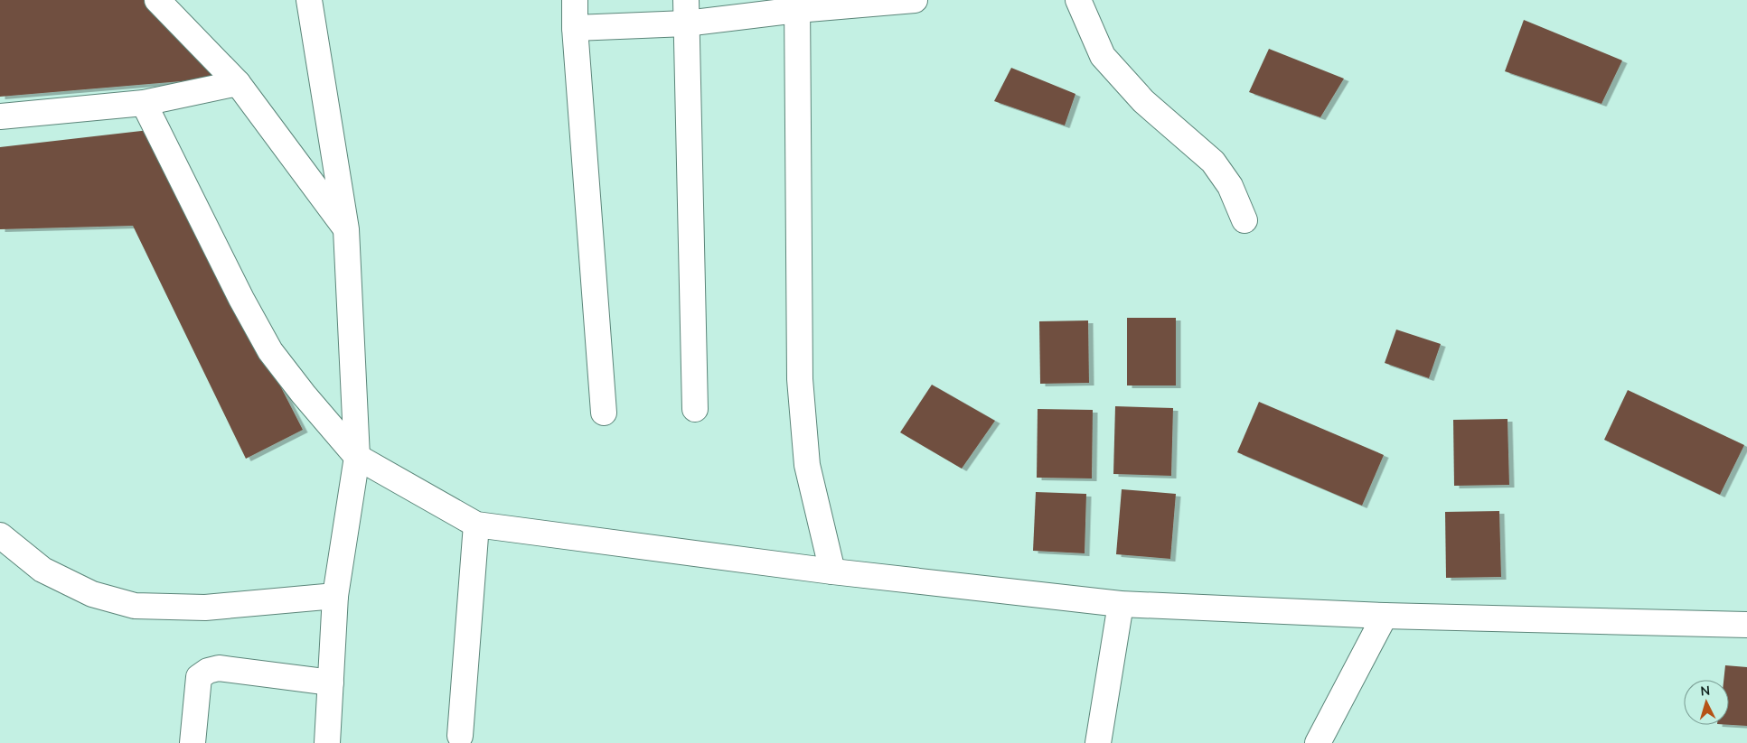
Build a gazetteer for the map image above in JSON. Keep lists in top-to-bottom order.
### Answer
{
  "north": "top"
}
